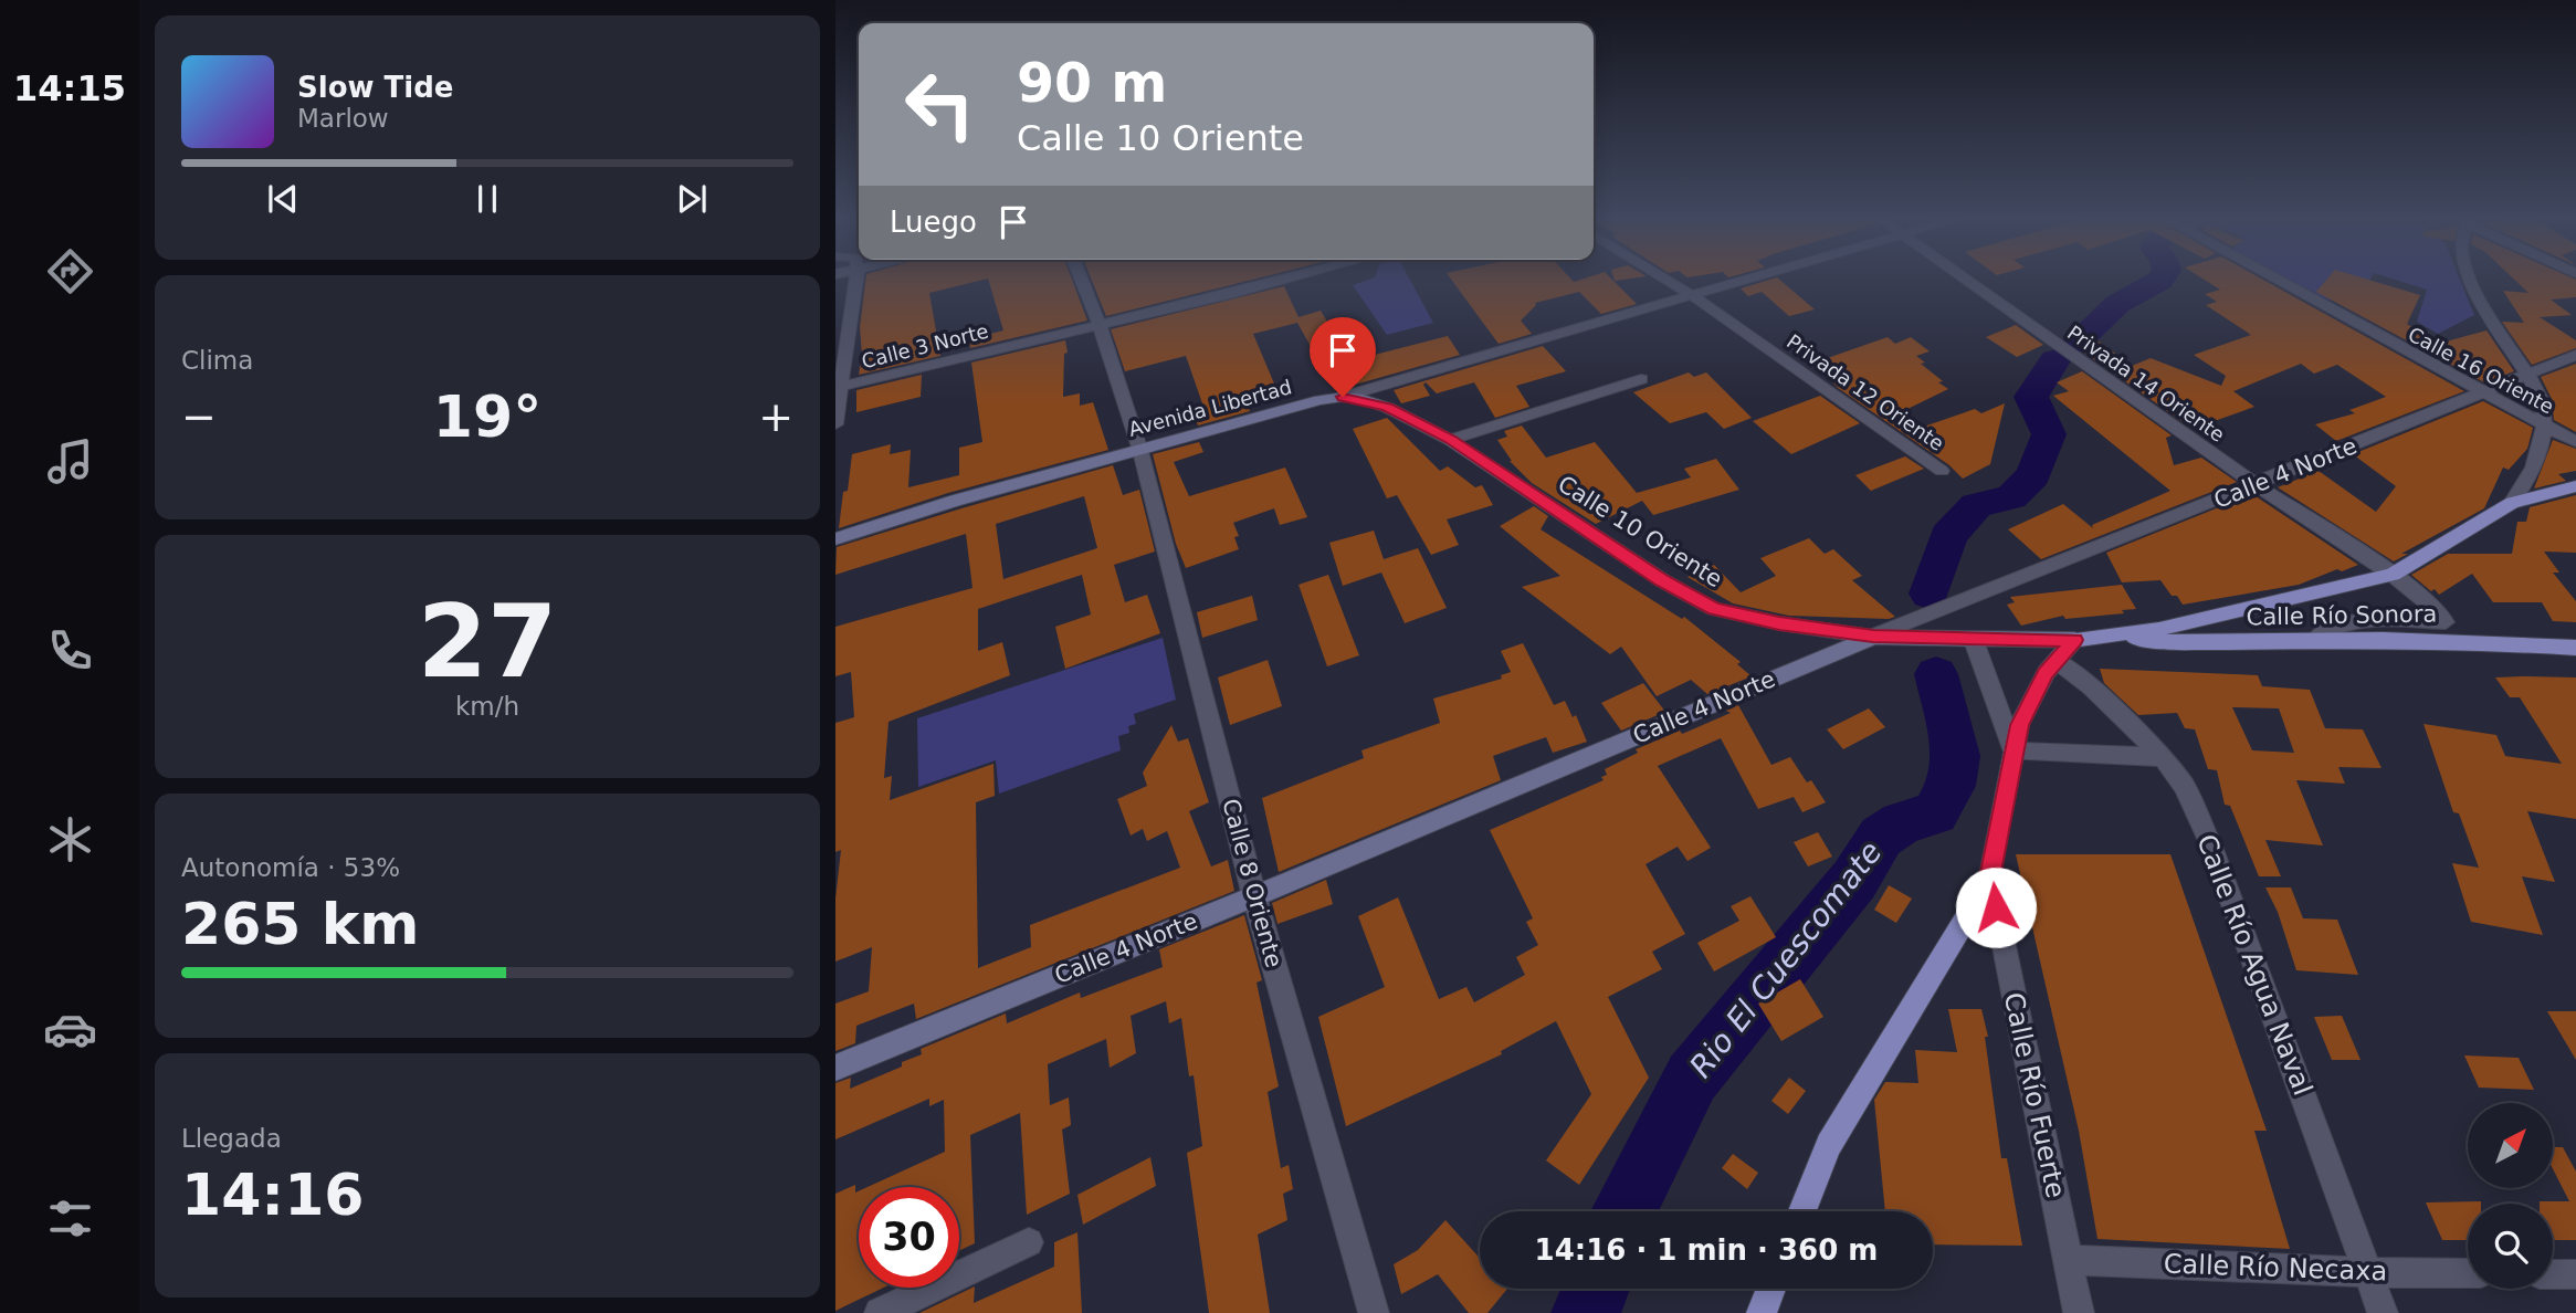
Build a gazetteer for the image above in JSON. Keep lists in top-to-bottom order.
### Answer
{
  "streets": {
    "main road": [
      "Avenida Libertad",
      "Calle 4 Norte",
      "Calle 10 Oriente",
      "Calle Río Sonora"
    ],
    "street": [
      "Calle 3 Norte",
      "Calle 16 Oriente",
      "Privada 14 Oriente",
      "Privada 12 Oriente",
      "Calle 8 Oriente",
      "Calle Río Agua Naval",
      "Calle Río Fuerte",
      "Calle Río Necaxa"
    ]
  },
  "crossings": [
    ["Calle 3 Norte", "Calle 8 Oriente"],
    ["Calle 16 Oriente", "Calle 4 Norte"],
    ["Privada 14 Oriente", "Calle 4 Norte"],
    ["Privada 14 Oriente", "Calle Río Sonora"],
    ["Privada 12 Oriente", "Avenida Libertad"],
    ["Avenida Libertad", "Calle 10 Oriente"],
    ["Avenida Libertad", "Calle 8 Oriente"],
    ["Calle 4 Norte", "Calle 10 Oriente"],
    ["Calle 4 Norte", "Calle 8 Oriente"],
    ["Calle Río Agua Naval", "Calle Río Necaxa"],
    ["Calle Río Fuerte", "Calle Río Necaxa"]
  ],
  "water": ["Rio El Cuescomate"],
  "north": "top right",
  "page": {
    "tabs": "14:15",
    "turn": ["90 m", "Calle 10 Oriente"],
    "song": ["Slow Tide", "Marlow"],
    "then": "Luego",
    "tile": [
      "Clima",
      ["27", "km/h"],
      ["Autonomía · 53%", "265 km"],
      ["Llegada", "14:16"]
    ],
    "heat": ["−", "19°", "+"],
    "limit": "30",
    "trip": "14:16 · 1 min · 360 m"
  }
}
